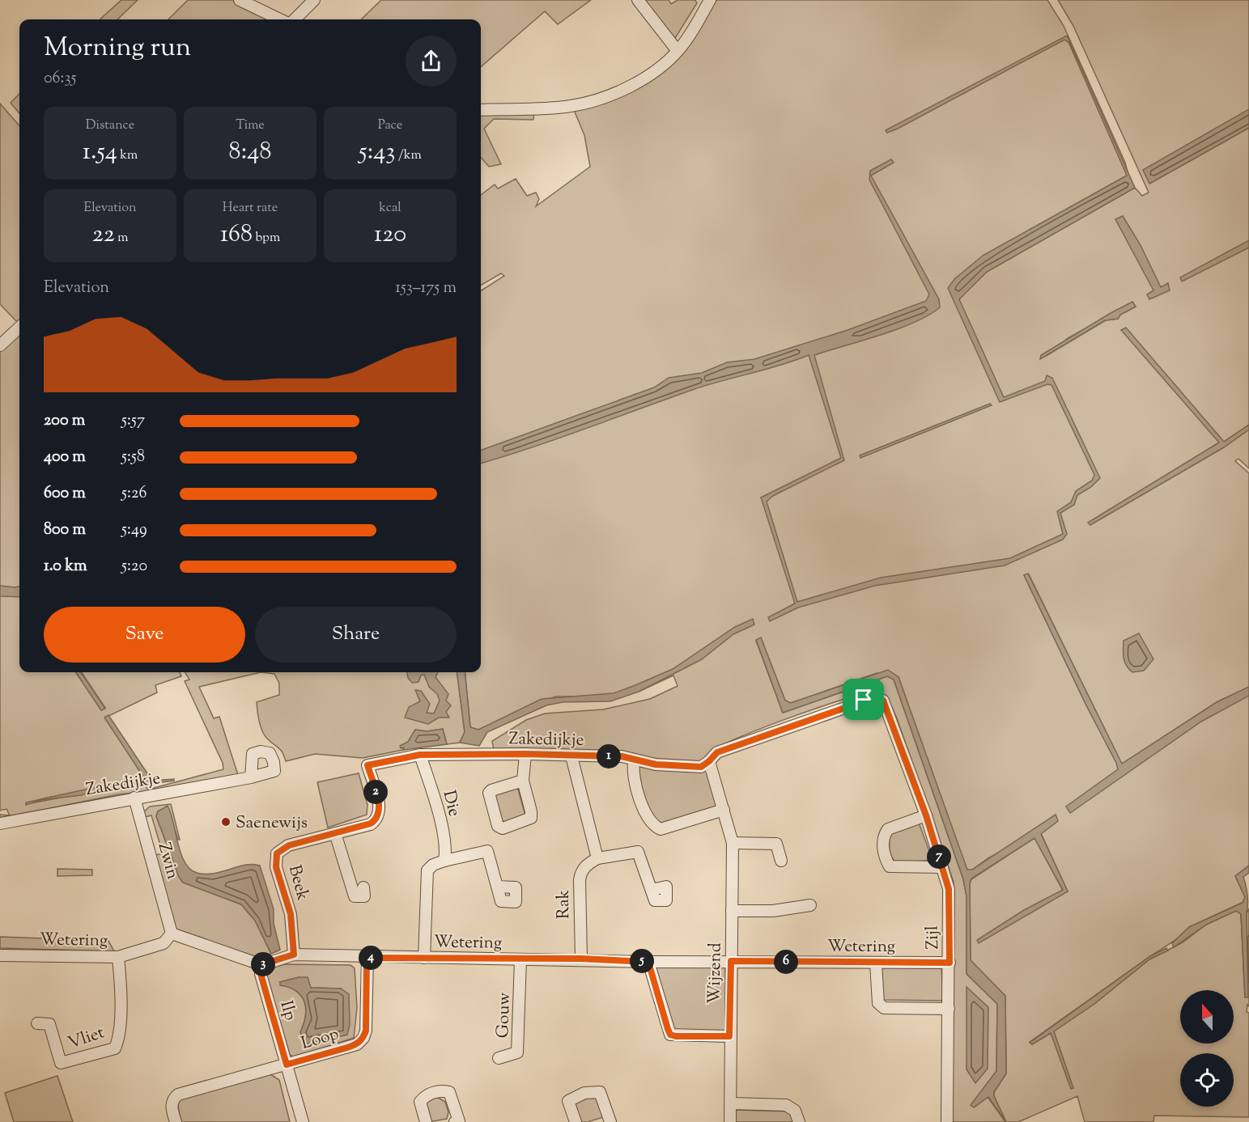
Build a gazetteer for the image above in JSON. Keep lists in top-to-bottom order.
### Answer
{
  "streets": {
    "street": [
      "Zakedijkje",
      "Die",
      "Zwin",
      "Beek",
      "Rak",
      "Zijl",
      "Wetering",
      "Wijzend",
      "Ilp",
      "Gouw",
      "Vliet",
      "Loop"
    ]
  },
  "crossings": [
    ["Zakedijkje", "Die"],
    ["Zakedijkje", "Zwin"],
    ["Zakedijkje", "Beek"],
    ["Zakedijkje", "Zijl"],
    ["Zakedijkje", "Wijzend"],
    ["Zwin", "Wetering"],
    ["Beek", "Wetering"],
    ["Rak", "Wetering"],
    ["Zijl", "Wetering"],
    ["Wetering", "Wijzend"],
    ["Wetering", "Ilp"],
    ["Wetering", "Gouw"],
    ["Wetering", "Vliet"],
    ["Wetering", "Loop"],
    ["Ilp", "Loop"]
  ],
  "places": ["Saenewijs"],
  "north": "top",
  "page": {
    "heading": ["Morning run", "06:35"],
    "stats": [
      ["Distance", "1.54 km"],
      ["Time", "8:48"],
      ["Pace", "5:43 /km"],
      ["Elevation", "22 m"],
      ["Heart rate", "168 bpm"],
      ["kcal", "120"]
    ],
    "chart": ["Elevation", "153–175 m"],
    "list": [
      {
        "name": "200 m",
        "note": "5:57"
      },
      {
        "name": "400 m",
        "note": "5:58"
      },
      {
        "name": "600 m",
        "note": "5:26"
      },
      {
        "name": "800 m",
        "note": "5:49"
      },
      {
        "name": "1.0 km",
        "note": "5:20"
      }
    ],
    "buttons": ["Save", "Share"],
    "pins": [
      "1",
      "2",
      "7",
      "4",
      "5",
      "6",
      "3"
    ]
  }
}
